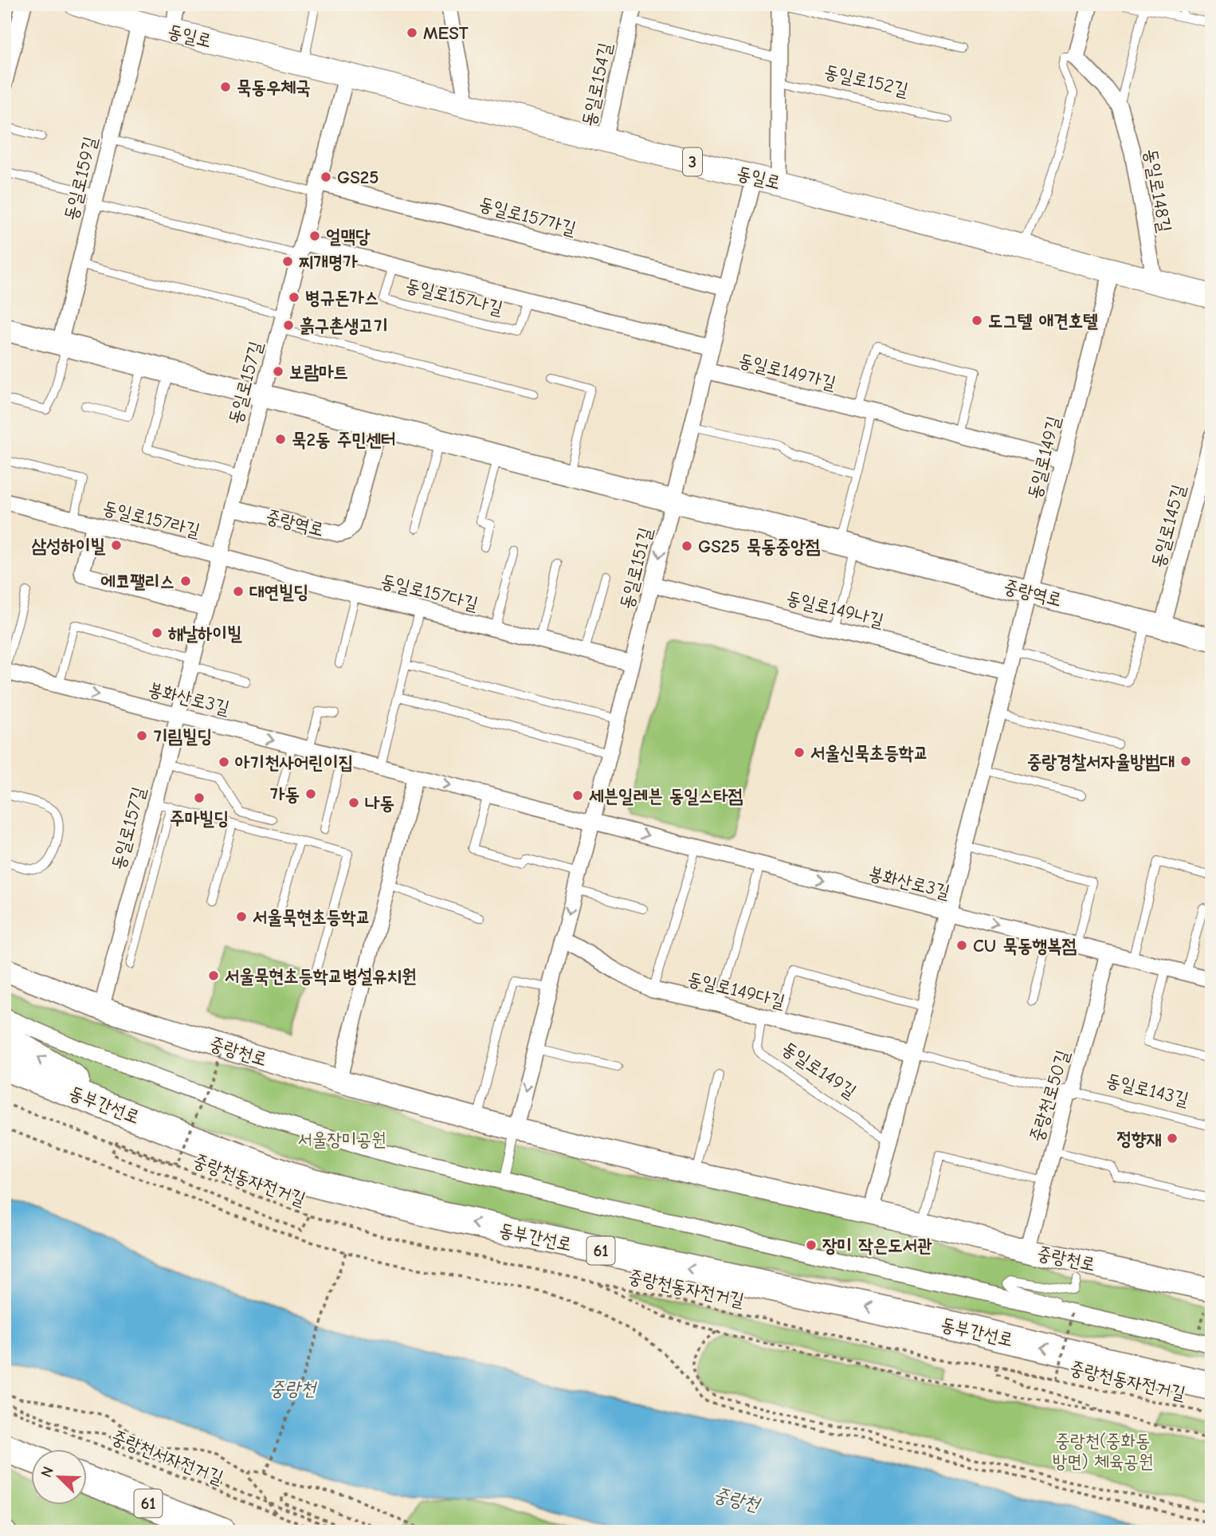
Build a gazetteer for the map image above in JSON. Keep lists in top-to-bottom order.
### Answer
{
  "streets": {
    "highway": ["동부간선로", "61"],
    "main road": ["동일로", "3"],
    "street": [
      "동일로154길",
      "동일로159길",
      "동일로148길",
      "동일로157가길",
      "동일로157나길",
      "동일로149가길",
      "동일로157길",
      "동일로149길",
      "동일로157라길",
      "중랑역로",
      "동일로145길",
      "동일로151길",
      "동일로157다길",
      "동일로149나길",
      "봉화산로3길",
      "동일로149다길",
      "중랑천로",
      "중랑천로50길"
    ],
    "lane": ["동일로152길", "동일로143길"],
    "path": ["중랑천동자전거길", "중랑천서자전거길"]
  },
  "crossings": [
    ["동일로", "동일로154길"],
    ["동일로", "동일로159길"],
    ["동일로", "동일로148길"],
    ["동일로", "동일로157길"],
    ["동일로", "동일로149길"],
    ["동일로", "동일로151길"],
    ["동일로159길", "동일로157길"],
    ["동일로159길", "중랑역로"],
    ["동일로157가길", "동일로157길"],
    ["동일로157가길", "동일로151길"],
    ["동일로157나길", "동일로157길"],
    ["동일로157나길", "동일로151길"],
    ["동일로149가길", "동일로149길"],
    ["동일로149가길", "동일로151길"],
    ["동일로157길", "동일로157라길"],
    ["동일로157길", "중랑역로"],
    ["동일로157길", "동일로157다길"],
    ["동일로157길", "봉화산로3길"],
    ["동일로157길", "중랑천로"],
    ["동일로149길", "중랑역로"],
    ["동일로149길", "동일로149나길"],
    ["동일로149길", "봉화산로3길"],
    ["동일로149길", "동일로149다길"],
    ["동일로149길", "중랑천로"],
    ["동일로157라길", "동일로157다길"],
    ["중랑역로", "동일로145길"],
    ["중랑역로", "동일로151길"],
    ["동일로151길", "동일로157다길"],
    ["동일로151길", "동일로149나길"],
    ["동일로151길", "봉화산로3길"],
    ["동일로151길", "동일로149다길"],
    ["동일로151길", "중랑천로"],
    ["봉화산로3길", "중랑천로50길"],
    ["중랑천로", "중랑천로50길"],
    ["동일로143길", "중랑천로50길"]
  ],
  "one_way": ["동부간선로"],
  "water": ["중랑천"],
  "parks": ["서울장미공원", "중랑천(중화동 방면) 체육공원"],
  "places": [
    "MEST",
    "묵동우체국",
    "GS25",
    "얼맥당",
    "찌개명가",
    "병규돈가스",
    "도그텔 애견호텔",
    "흙구촌생고기",
    "보람마트",
    "묵2동 주민센터",
    "삼성하이빌",
    "GS25 묵동중앙점",
    "에코팰리스",
    "대연빌딩",
    "해날하이빌",
    "기림빌딩",
    "서울신묵초등학교",
    "중랑경찰서자율방범대",
    "아기천사어린이집",
    "가동",
    "세븐일레븐 동일스타점",
    "주마빌딩",
    "나동",
    "서울묵현초등학교",
    "CU 묵동행복점",
    "서울묵현초등학교병설유치원",
    "정향재",
    "장미 작은도서관"
  ],
  "north": "top left"
}
